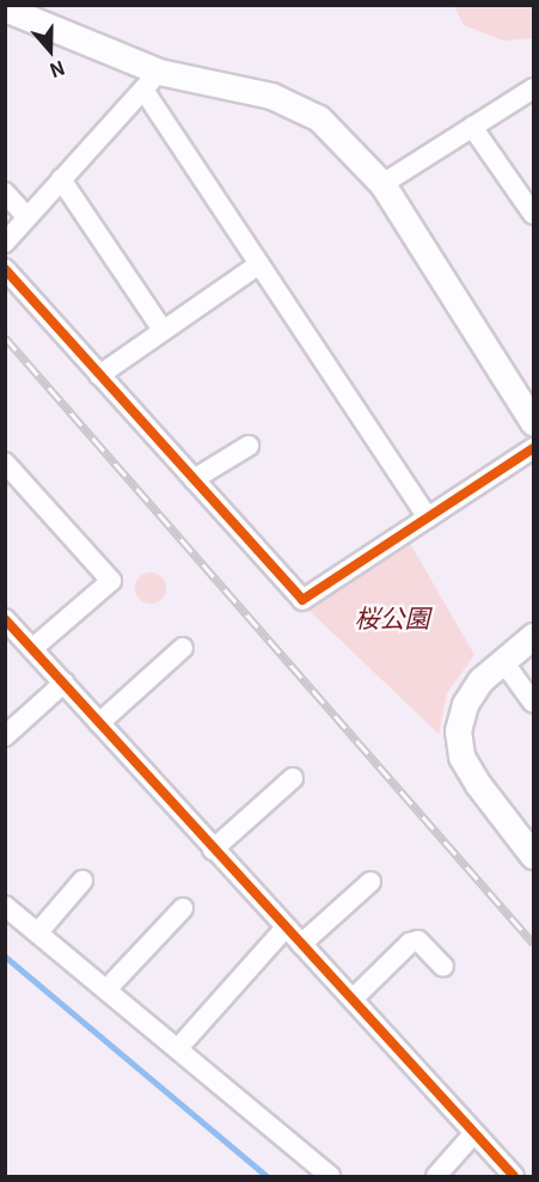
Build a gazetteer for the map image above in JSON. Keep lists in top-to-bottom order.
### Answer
{
  "parks": ["桜公園"],
  "north": "bottom"
}
